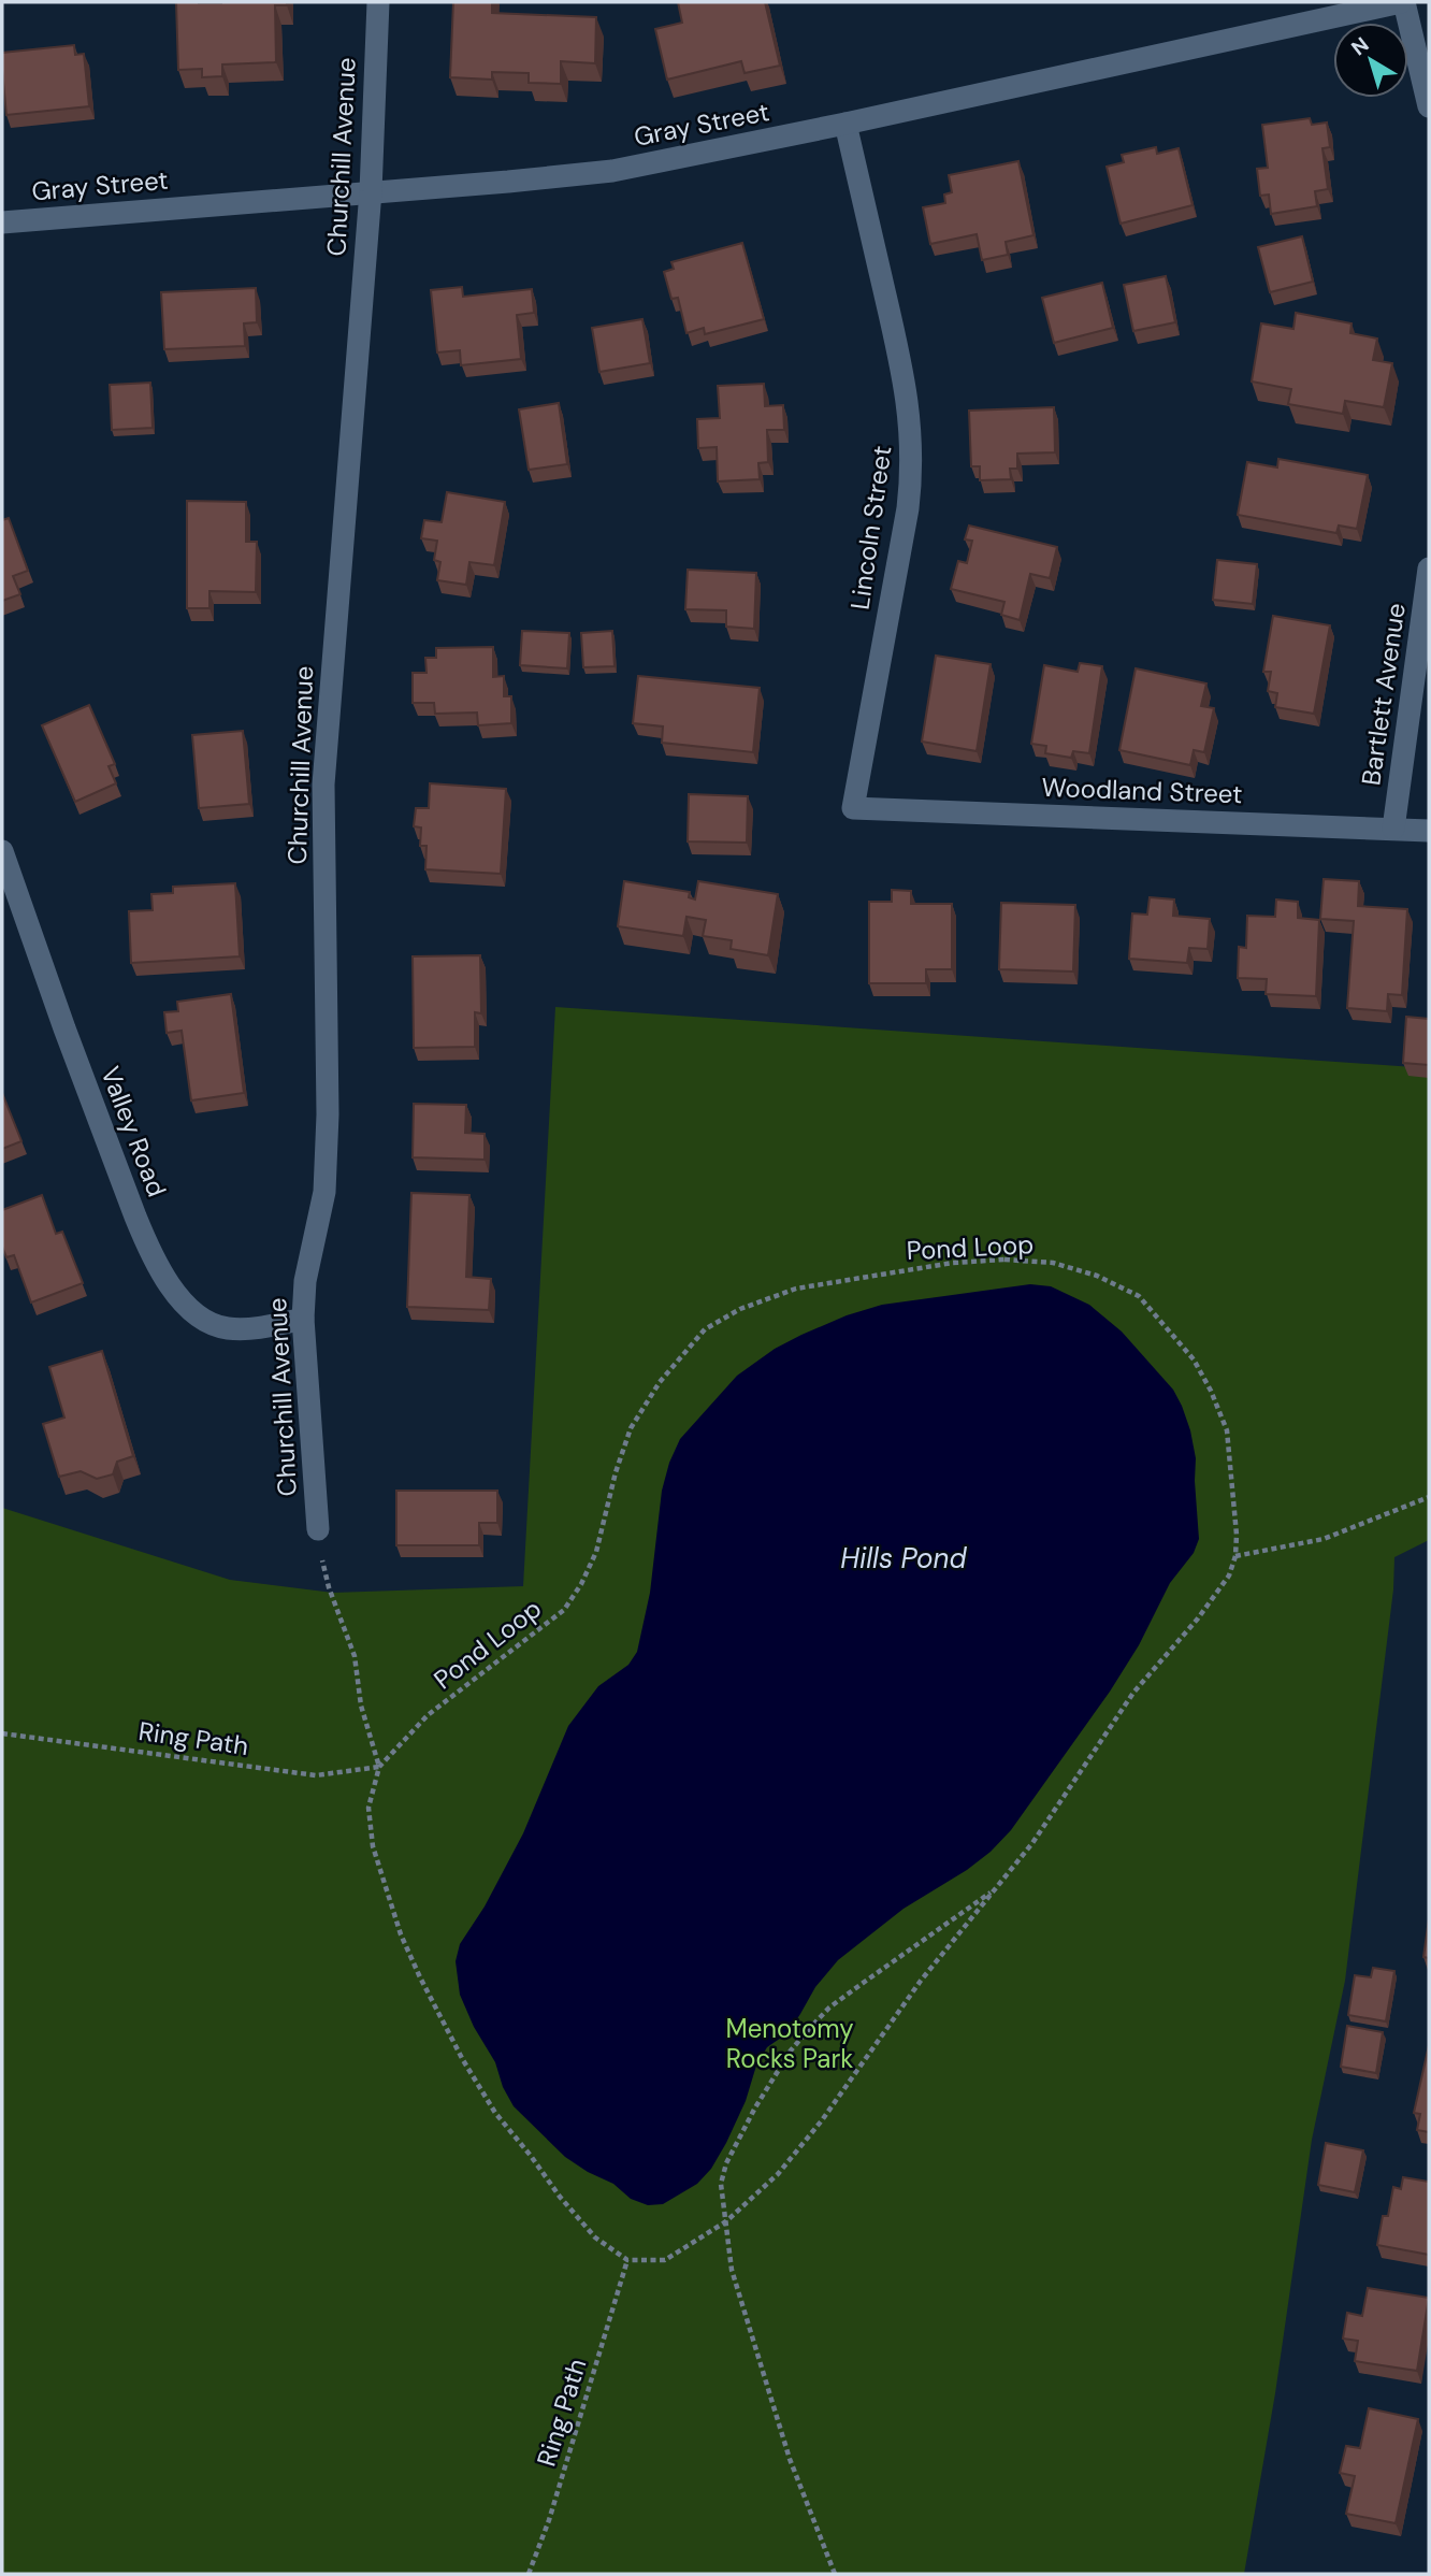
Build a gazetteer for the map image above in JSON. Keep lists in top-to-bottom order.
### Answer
{
  "streets": {
    "street": [
      "Gray Street",
      "Churchill Avenue",
      "Lincoln Street",
      "Bartlett Avenue",
      "Woodland Street",
      "Valley Road"
    ],
    "path": ["Pond Loop", "Ring Path"]
  },
  "crossings": [
    ["Gray Street", "Churchill Avenue"],
    ["Gray Street", "Lincoln Street"],
    ["Churchill Avenue", "Valley Road"],
    ["Lincoln Street", "Woodland Street"],
    ["Bartlett Avenue", "Woodland Street"],
    ["Pond Loop", "Ring Path"]
  ],
  "water": ["Hills Pond"],
  "parks": ["Menotomy Rocks Park"],
  "north": "top left"
}
